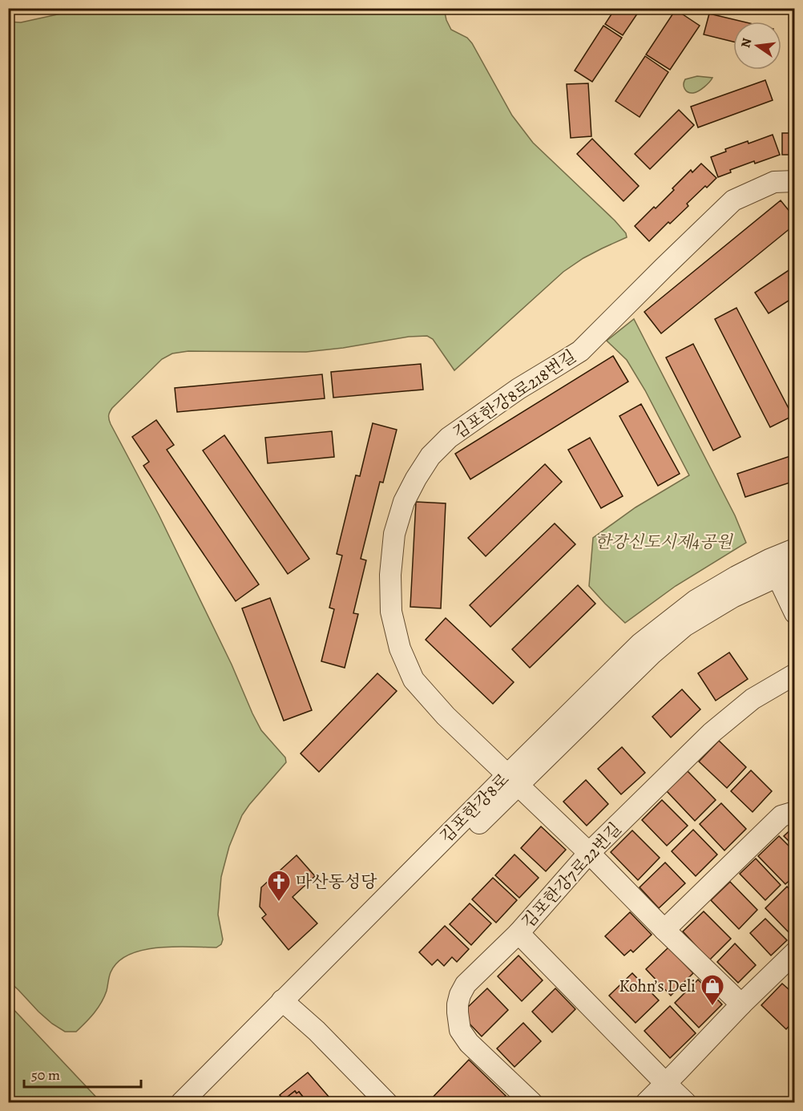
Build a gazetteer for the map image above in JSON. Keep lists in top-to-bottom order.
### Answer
{
  "streets": {
    "street": ["김포한강8로218번길", "김포한강8로", "김포한강7로22번길"]
  },
  "crossings": [
    ["김포한강8로218번길", "김포한강8로"],
    ["김포한강8로218번길", "김포한강7로22번길"]
  ],
  "parks": ["한강신도시제4공원"],
  "places": {
    "church": ["마산동성당"],
    "shop": ["Kohn’s Deli"]
  },
  "scale_bar": "50 m",
  "north": "left"
}
